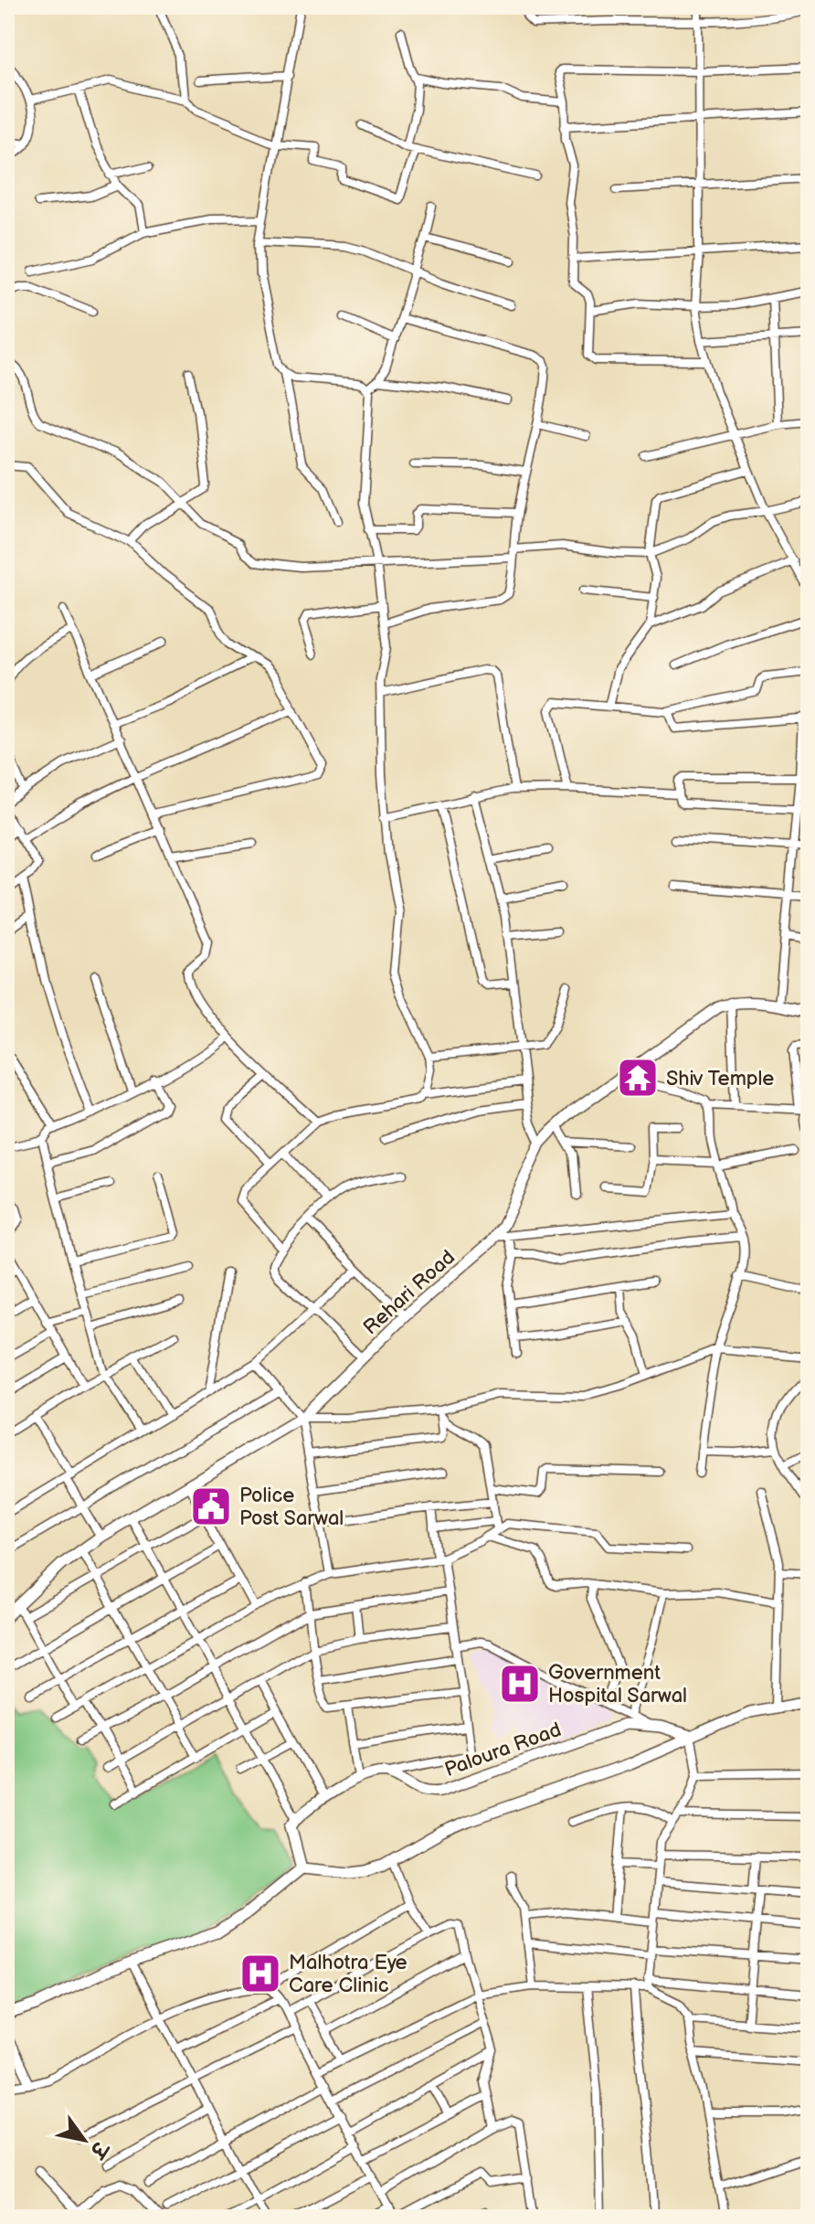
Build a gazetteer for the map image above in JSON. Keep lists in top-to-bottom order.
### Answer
{
  "streets": {
    "main road": ["Rehari Road", "Paloura Road"]
  },
  "places": {
    "temple": ["Shiv Temple"],
    "public building": ["Police Post Sarwal"],
    "hospital": ["Government Hospital Sarwal", "Malhotra Eye Care Clinic"]
  },
  "north": "bottom right"
}
